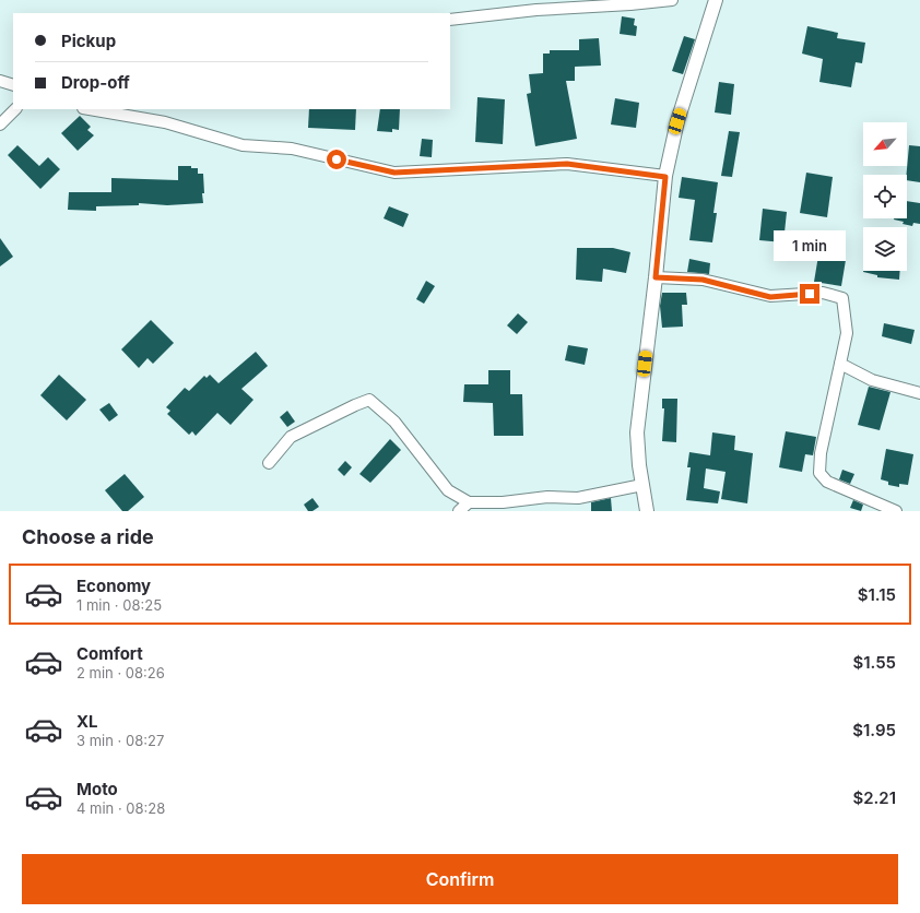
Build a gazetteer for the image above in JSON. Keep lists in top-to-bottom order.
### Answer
{
  "north": "bottom left",
  "page": {
    "banner": ["Pickup", "Drop-off"],
    "bubble": "1 min",
    "heading": "Choose a ride",
    "list": [
      {
        "name": "Economy",
        "note": "1 min · 08:25",
        "value": "$1.15"
      },
      {
        "name": "Comfort",
        "note": "2 min · 08:26",
        "value": "$1.55"
      },
      {
        "name": "XL",
        "note": "3 min · 08:27",
        "value": "$1.95"
      },
      {
        "name": "Moto",
        "note": "4 min · 08:28",
        "value": "$2.21"
      }
    ],
    "buttons": "Confirm"
  }
}
